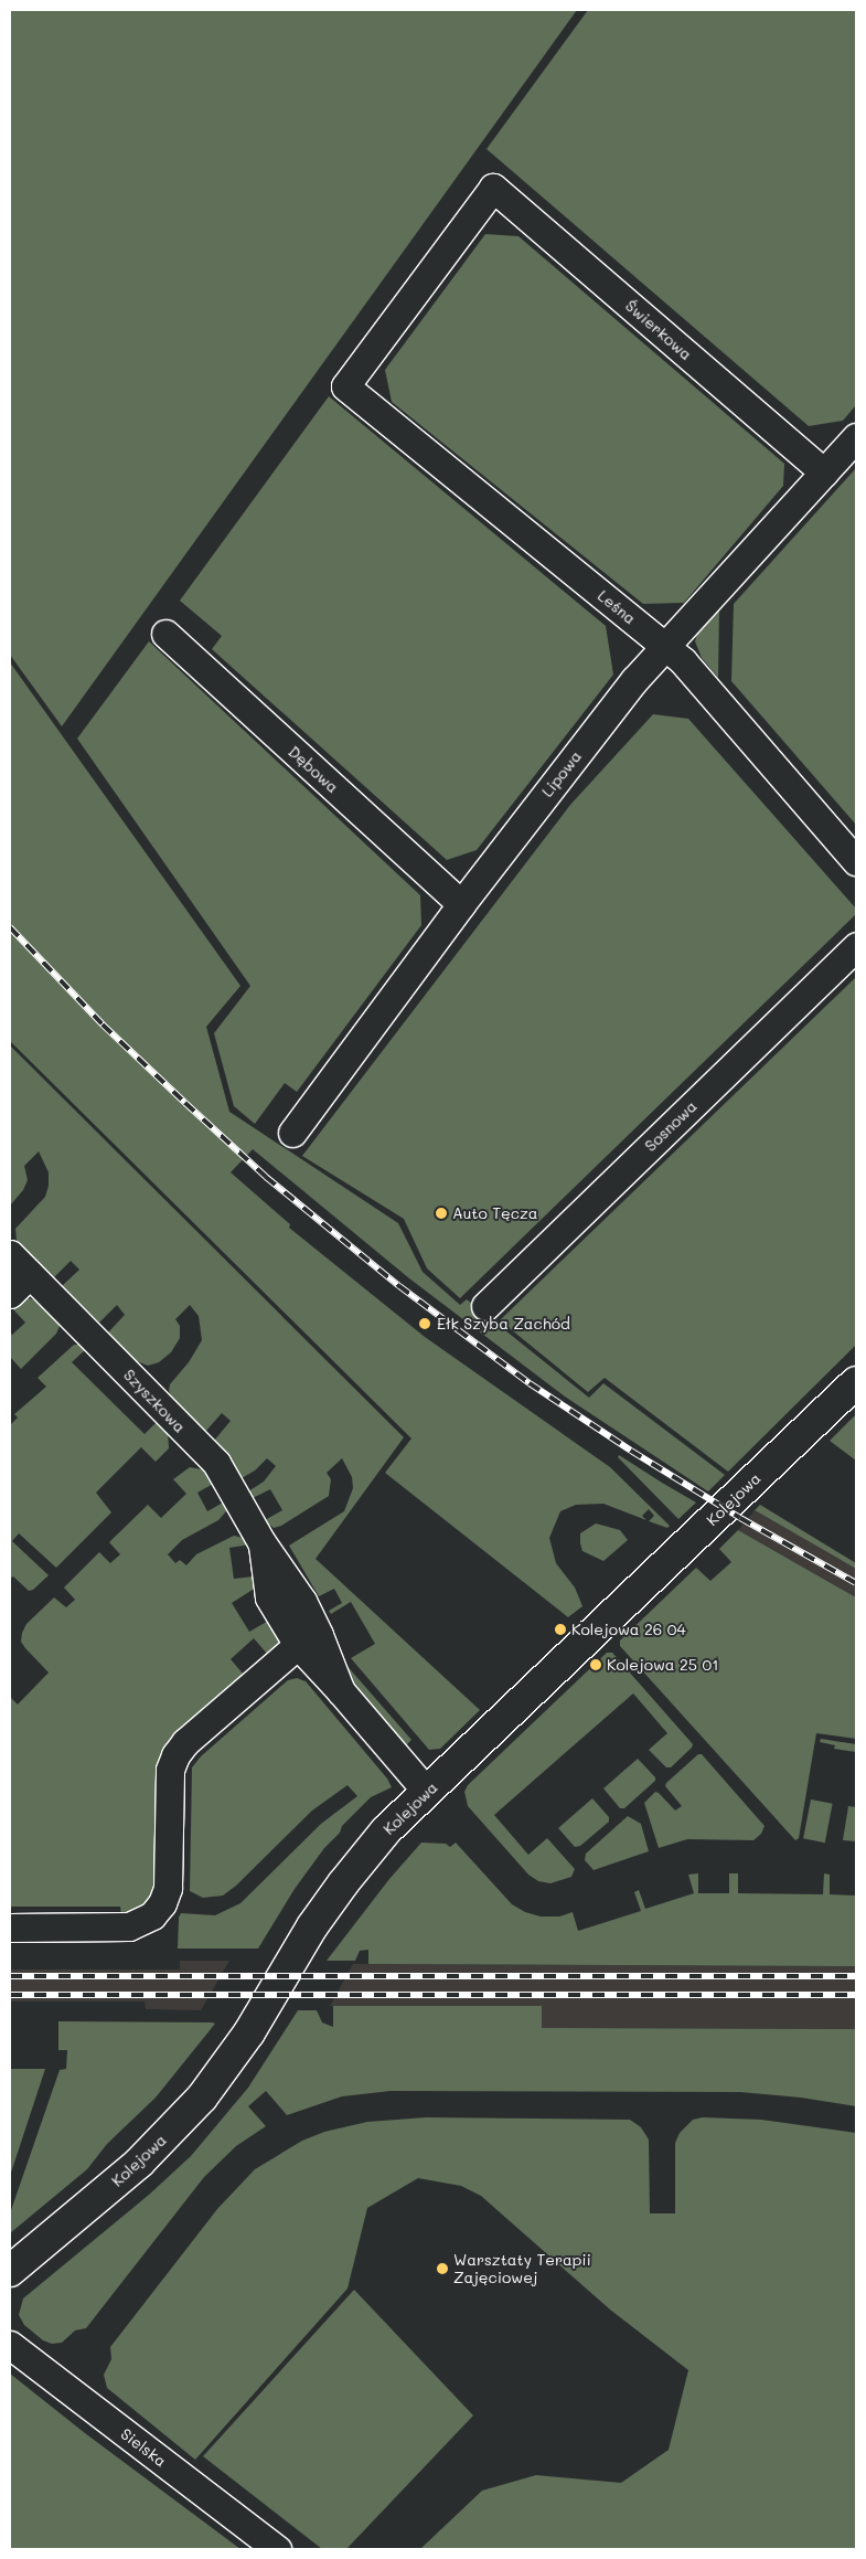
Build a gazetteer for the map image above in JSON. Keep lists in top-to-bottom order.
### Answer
{
  "streets": {
    "street": [
      "Świerkowa",
      "Leśna",
      "Dębowa",
      "Lipowa",
      "Sosnowa",
      "Szyszkowa",
      "Kolejowa",
      "Sielska"
    ]
  },
  "crossings": [
    ["Świerkowa", "Leśna"],
    ["Świerkowa", "Lipowa"],
    ["Leśna", "Lipowa"],
    ["Dębowa", "Lipowa"],
    ["Szyszkowa", "Kolejowa"]
  ],
  "places": [
    "Auto Tęcza",
    "Ełk Szyba Zachód",
    "Kolejowa 26 04",
    "Kolejowa 25 01",
    "Warsztaty Terapii Zajęciowej"
  ]
}
